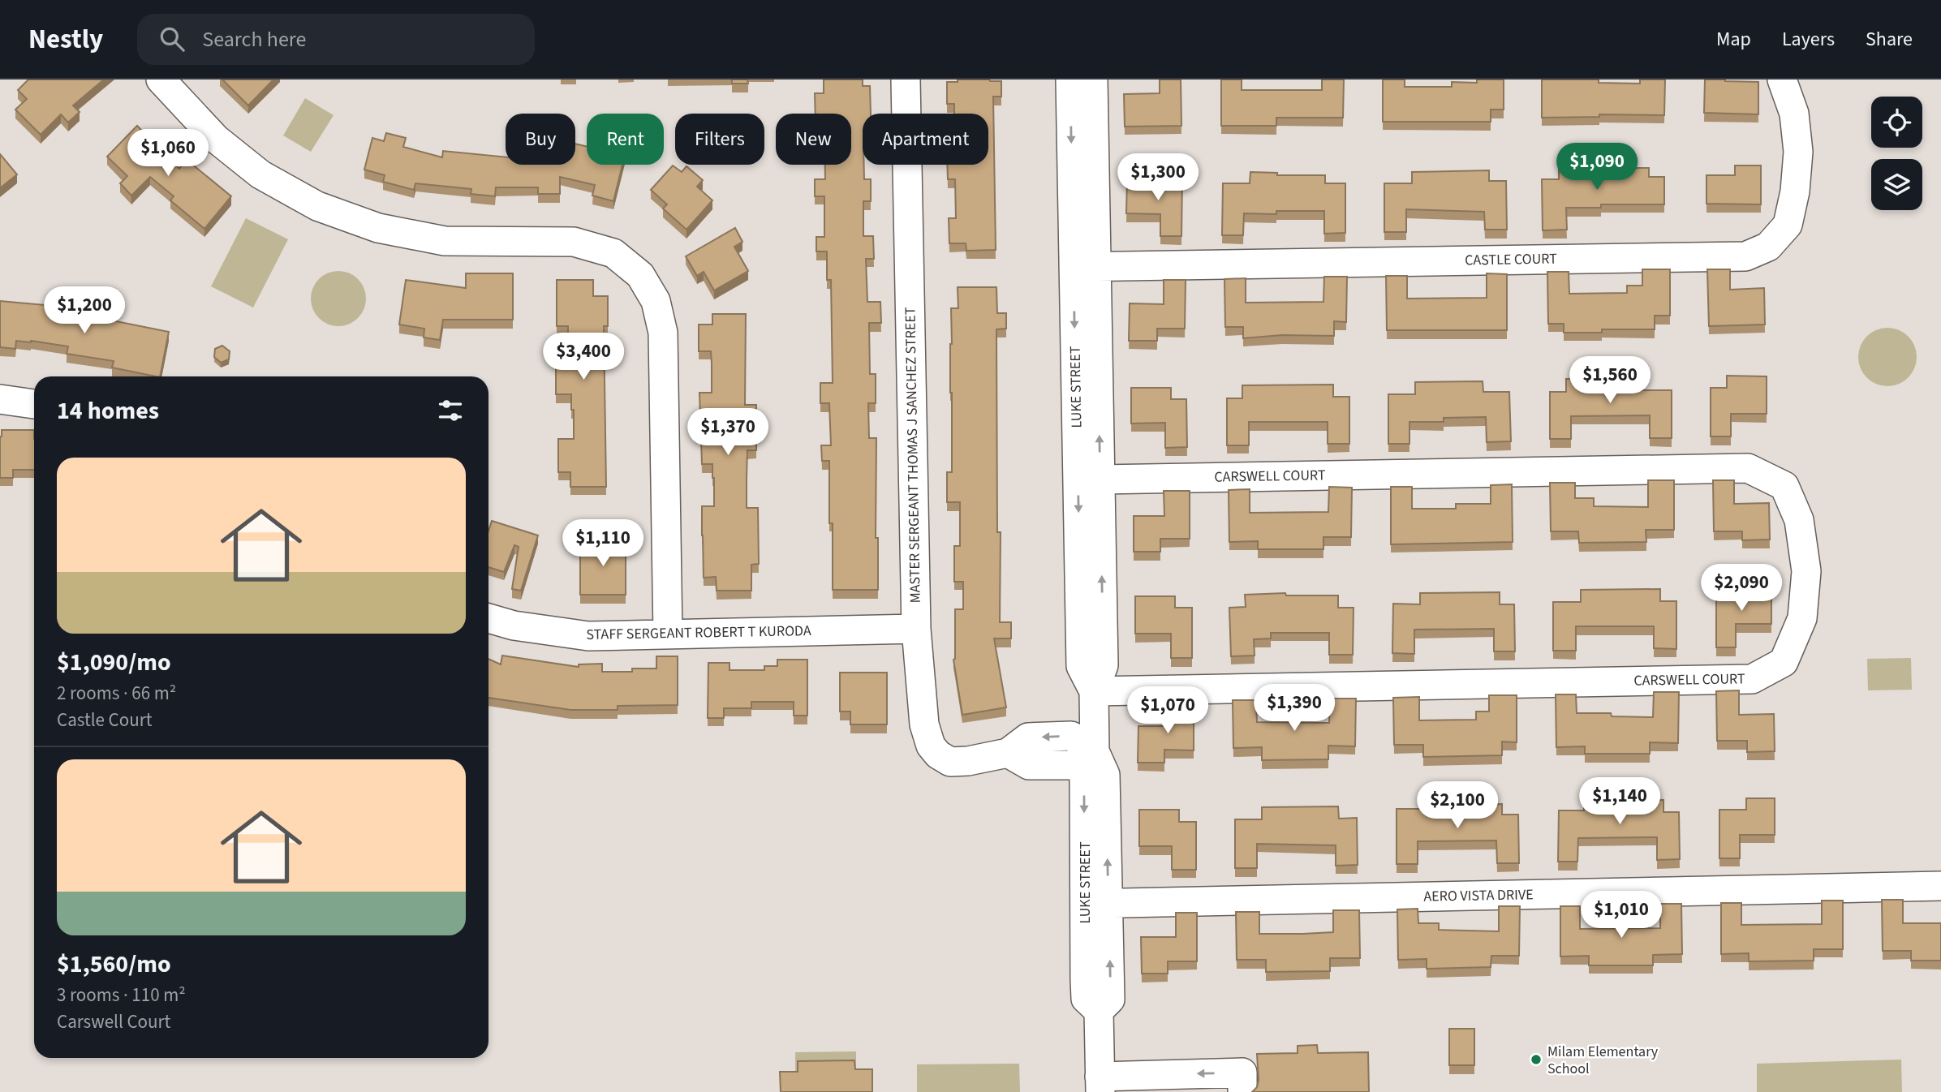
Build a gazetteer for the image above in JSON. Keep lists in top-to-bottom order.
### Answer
{
  "streets": {
    "street": [
      "CASTLE COURT",
      "LUKE STREET",
      "MASTER SERGEANT THOMAS J SANCHEZ STREET",
      "CARSWELL COURT",
      "STAFF SERGEANT ROBERT T KURODA",
      "AERO VISTA DRIVE"
    ]
  },
  "crossings": [
    ["CASTLE COURT", "LUKE STREET"],
    ["LUKE STREET", "MASTER SERGEANT THOMAS J SANCHEZ STREET"],
    ["LUKE STREET", "CARSWELL COURT"],
    ["LUKE STREET", "AERO VISTA DRIVE"],
    ["MASTER SERGEANT THOMAS J SANCHEZ STREET", "STAFF SERGEANT ROBERT T KURODA"]
  ],
  "places": ["Milam Elementary School"],
  "page": {
    "header": "Nestly",
    "search": "Search here",
    "nav": ["Map", "Layers", "Share"],
    "chip": [
      "Buy",
      "Rent",
      "Filters",
      "New",
      "Apartment"
    ],
    "price": [
      "$1,060",
      "$1,090",
      "$1,300",
      "$1,200",
      "$3,400",
      "$1,560",
      "$1,370",
      "$1,110",
      "$2,090",
      "$1,390",
      "$1,070",
      "$1,140",
      "$2,100",
      "$1,010"
    ],
    "heading": "14 homes",
    "list": [
      {
        "name": "$1,090/mo",
        "note": "2 rooms · 66 m² · Castle Court"
      },
      {
        "name": "$1,560/mo",
        "note": "3 rooms · 110 m² · Carswell Court"
      }
    ]
  }
}
